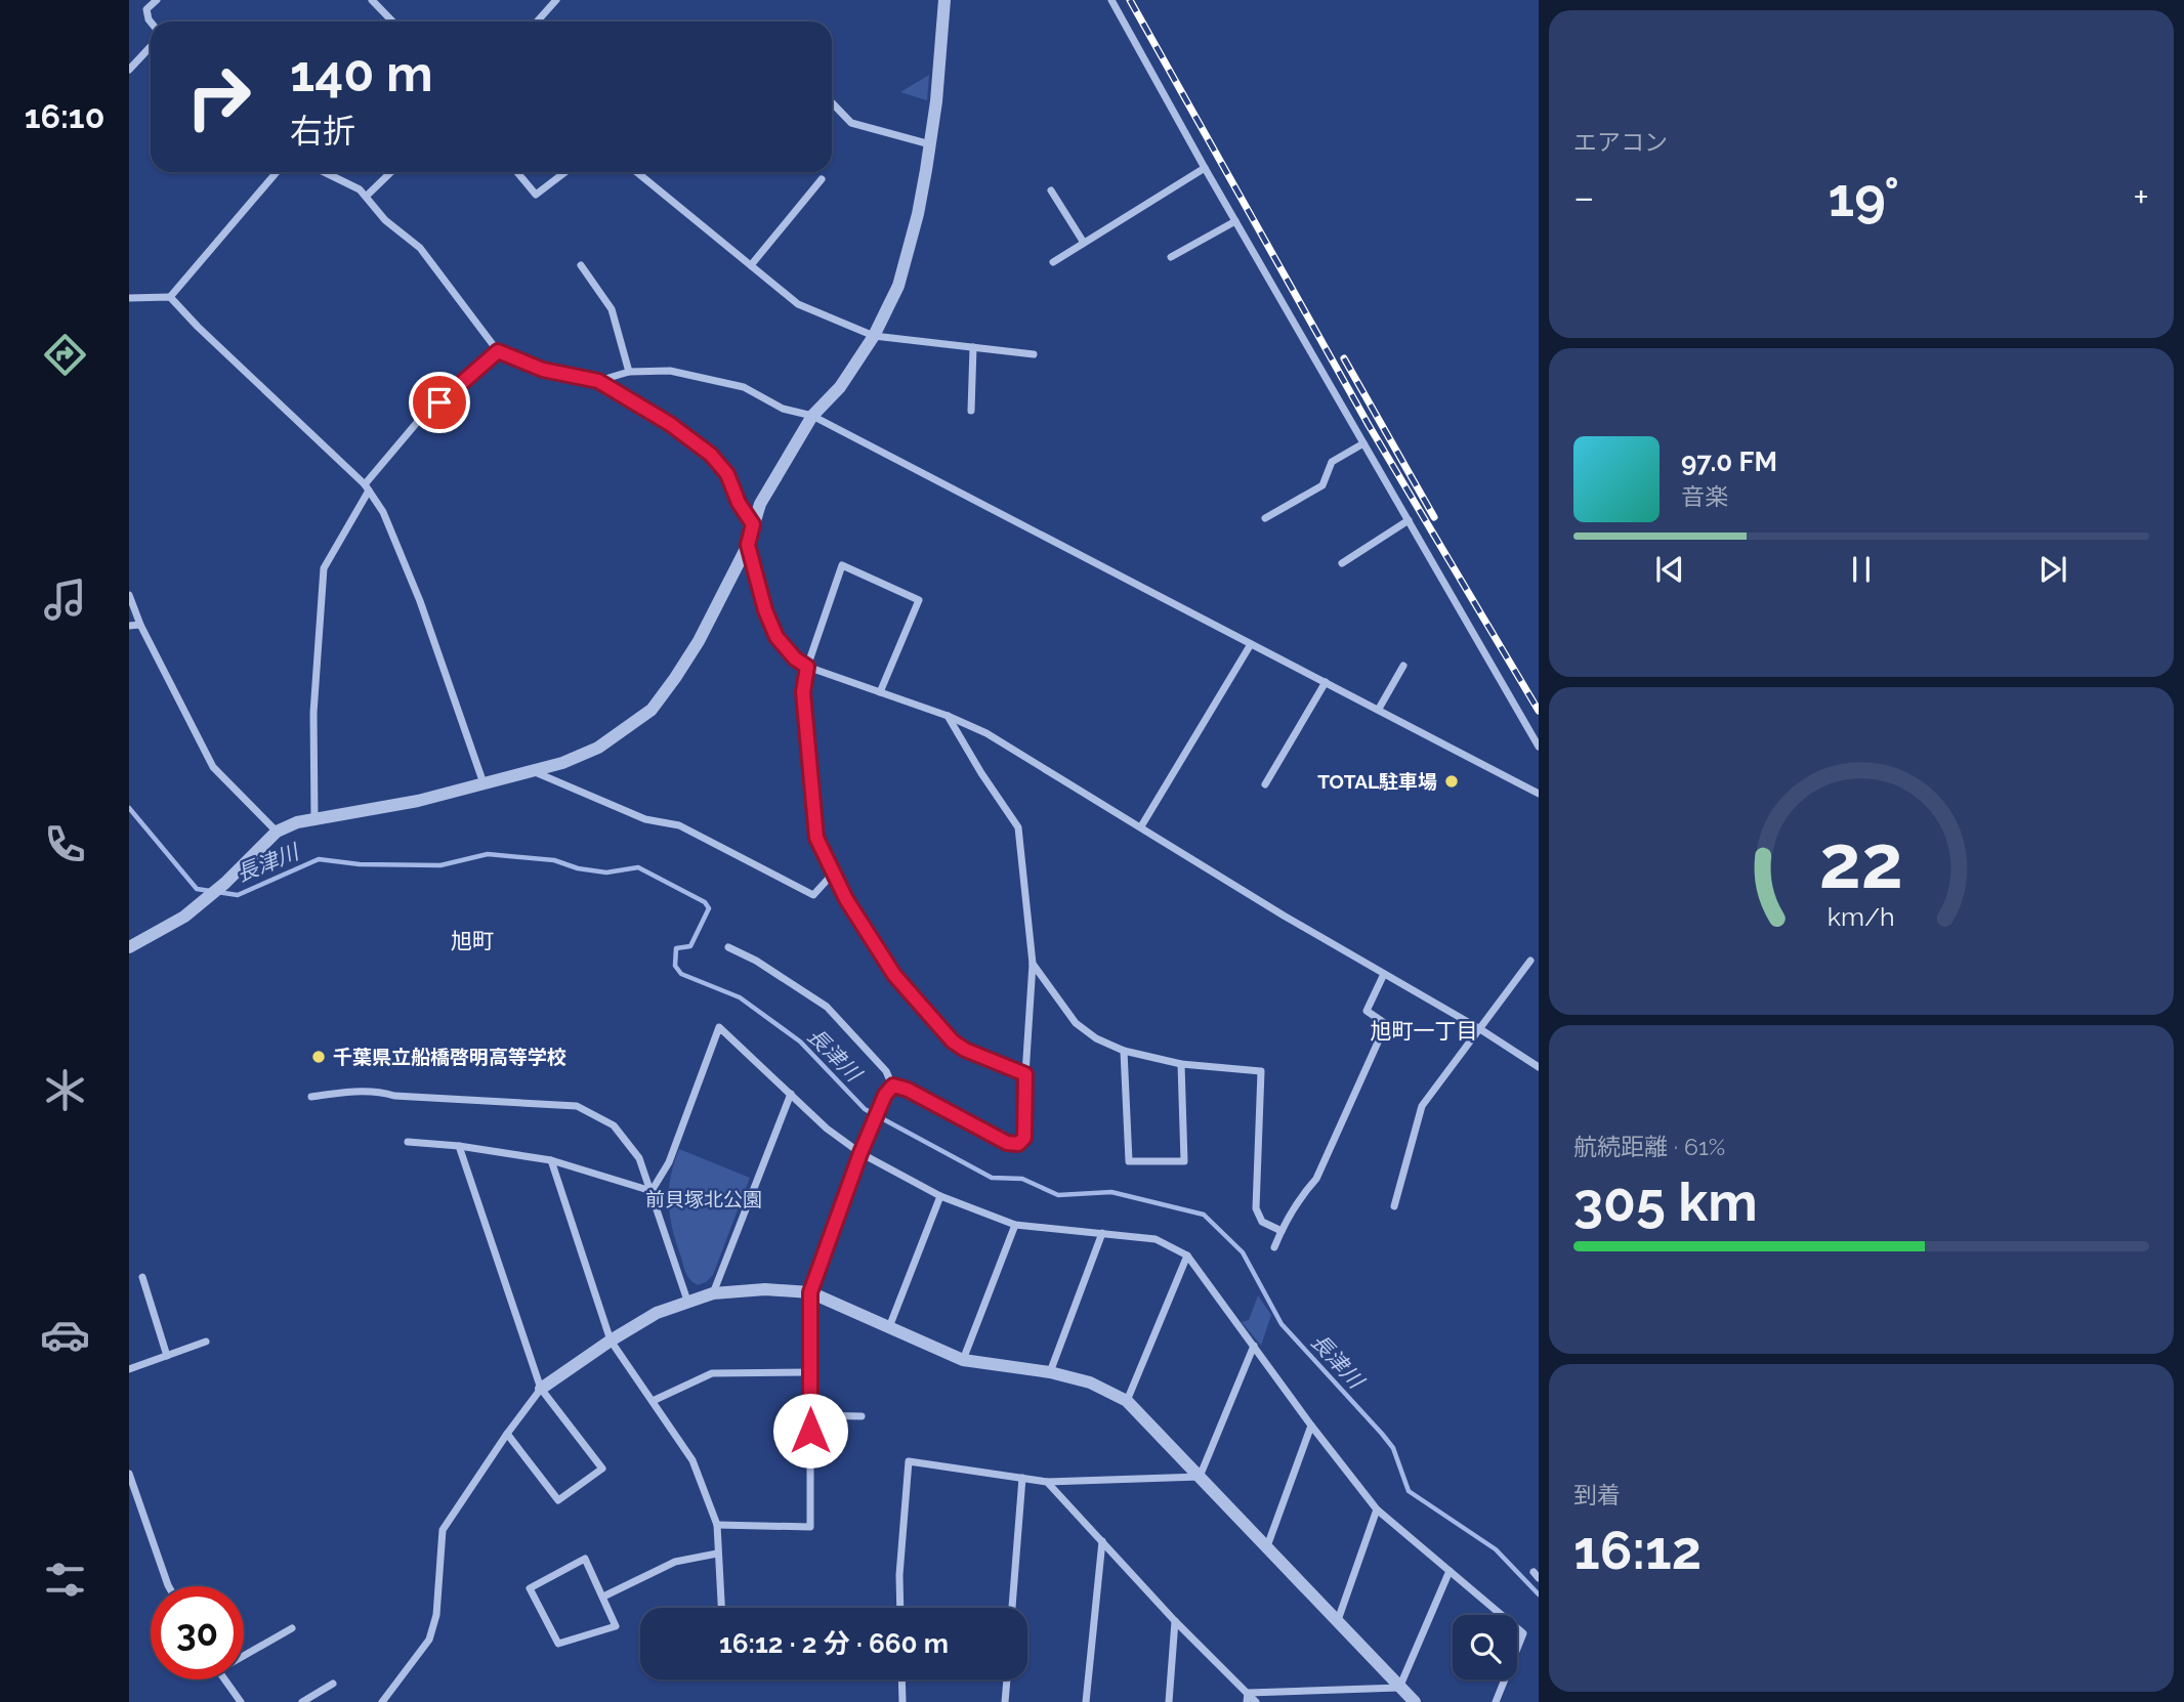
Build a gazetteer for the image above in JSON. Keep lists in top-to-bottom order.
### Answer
{
  "districts": ["旭町", "旭町一丁目"],
  "water": ["長津川"],
  "parks": ["前貝塚北公園"],
  "places": ["TOTAL駐車場", "千葉県立船橋啓明高等学校"],
  "page": {
    "tabs": "16:10",
    "tile": [
      "エアコン",
      ["航続距離 · 61%", "305 km"],
      ["到着", "16:12"]
    ],
    "turn": ["140 m", "右折"],
    "heat": ["−", "19°", "+"],
    "song": ["97.0 FM", "音楽"],
    "limit": "30",
    "trip": "16:12 · 2 分 · 660 m",
    "gauge": ["22", "km/h"]
  }
}
